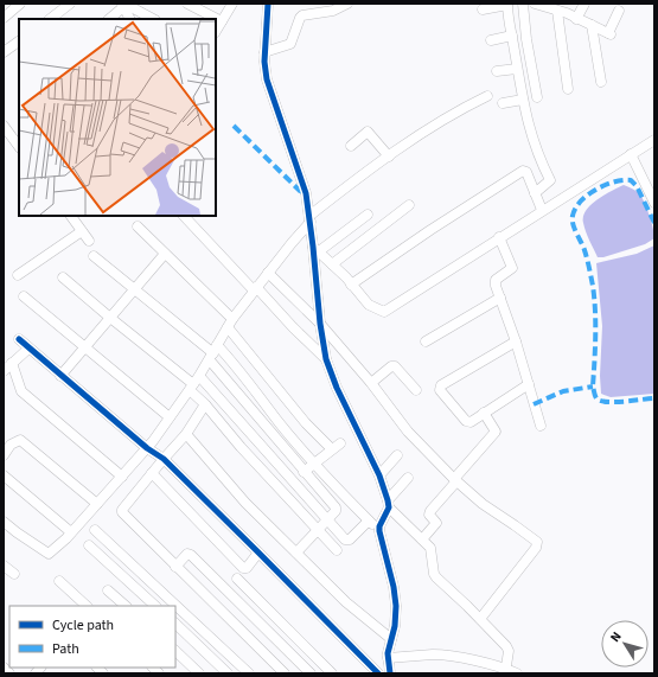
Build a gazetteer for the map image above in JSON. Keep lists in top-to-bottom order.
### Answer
{
  "legend": ["Cycle path", "Path"],
  "north": "top left"
}
